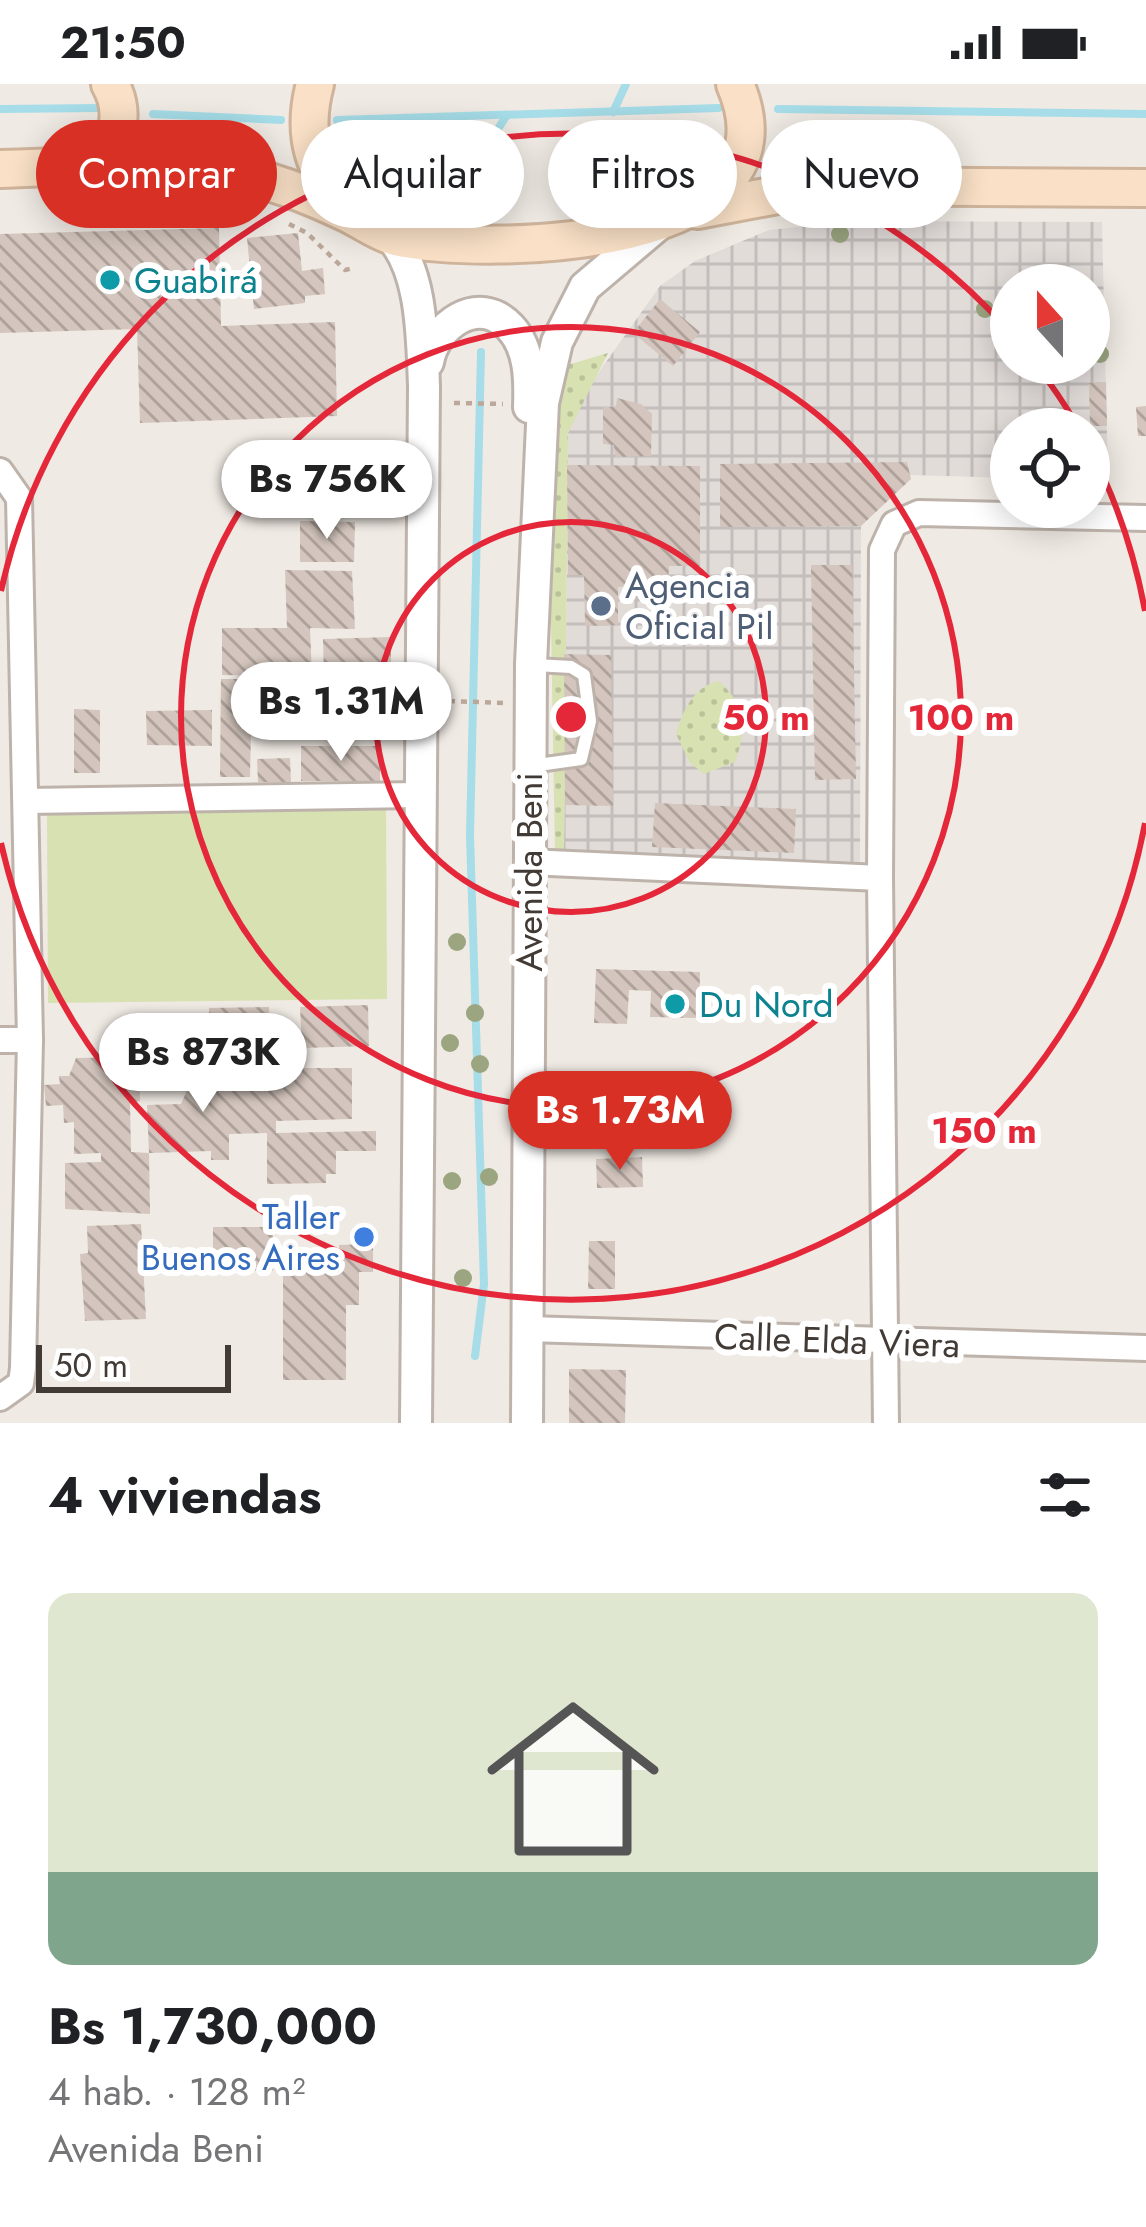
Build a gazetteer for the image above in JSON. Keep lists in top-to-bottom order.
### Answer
{
  "streets": {
    "street": ["Avenida Beni", "Calle Elda Viera"]
  },
  "crossings": [
    ["Avenida Beni", "Calle Elda Viera"]
  ],
  "places": [
    "Guabirá",
    "Agencia Oficial Pil",
    "Du Nord",
    "Taller Buenos Aires"
  ],
  "scale_bar": "50 m",
  "north": "top",
  "page": {
    "status": "21:50",
    "chip": [
      "Comprar",
      "Alquilar",
      "Filtros",
      "Nuevo"
    ],
    "price": [
      "Bs 756K",
      "Bs 1.31M",
      "Bs 873K",
      "Bs 1.73M"
    ],
    "scale": "50 m",
    "heading": "4 viviendas",
    "list": [
      {
        "name": "Bs 1,730,000",
        "note": "4 hab. · 128 m² · Avenida Beni"
      }
    ]
  },
  "rings": ["50 m", "100 m", "150 m"]
}
